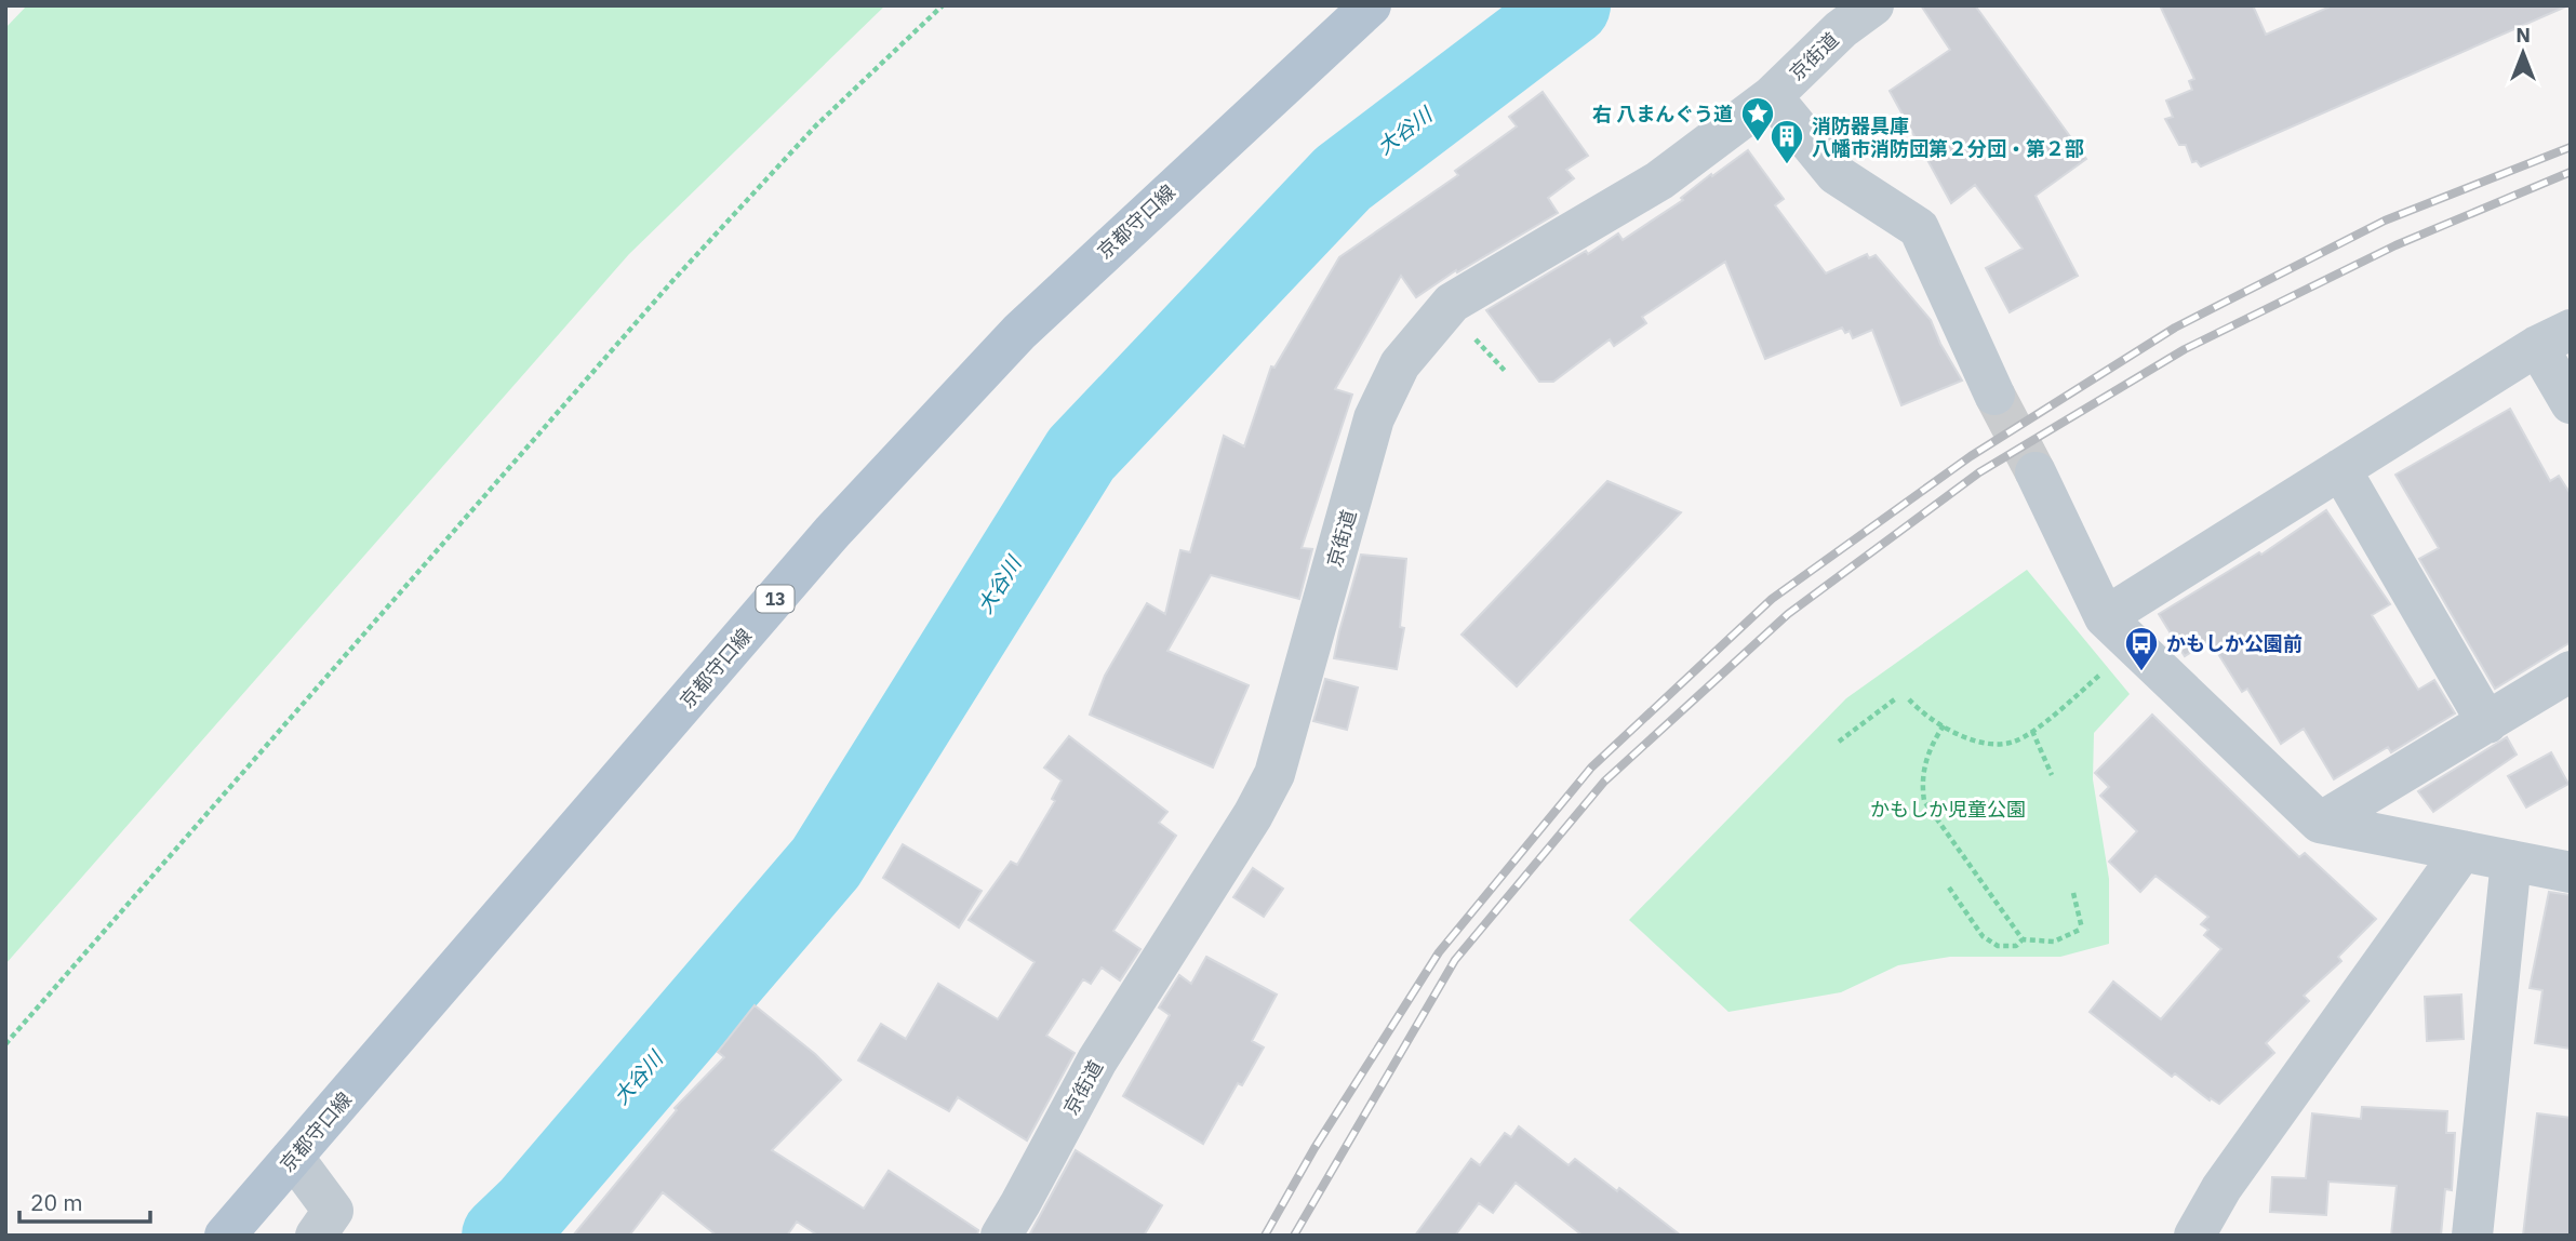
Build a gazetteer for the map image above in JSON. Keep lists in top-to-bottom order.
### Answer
{
  "streets": {
    "main road": ["京都守口線", "13"],
    "street": ["京街道"]
  },
  "water": ["大谷川"],
  "parks": ["かもしか児童公園"],
  "places": {
    "place": ["右 八まんぐう道"],
    "building": ["消防器具庫 八幡市消防団第２分団・第２部"],
    "bus stop": ["かもしか公園前"]
  },
  "scale_bar": "20 m",
  "north": "top"
}
